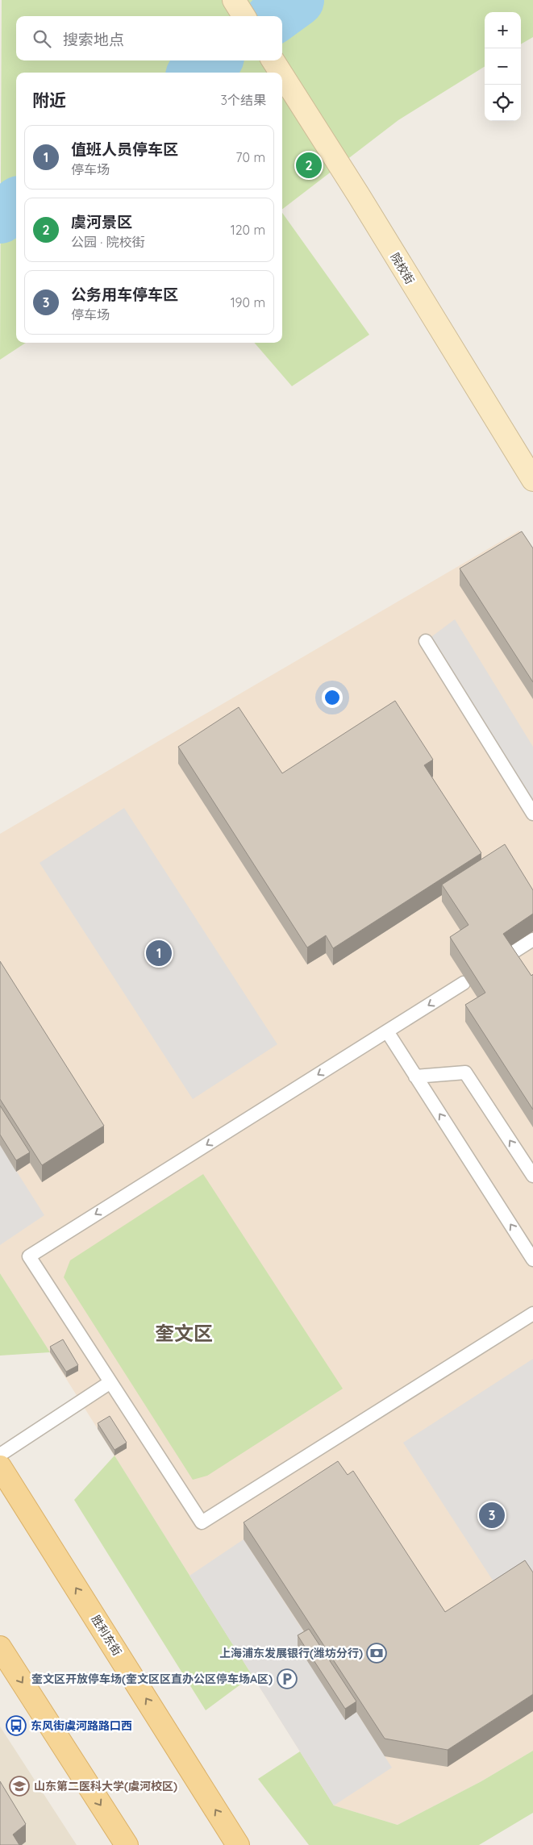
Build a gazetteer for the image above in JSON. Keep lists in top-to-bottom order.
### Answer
{
  "streets": {
    "main road": ["胜利东街"],
    "street": ["院校街"]
  },
  "districts": ["奎文区"],
  "places": {
    "bank": ["上海浦东发展银行(潍坊分行)"],
    "parking": ["奎文区开放停车场(奎文区区直办公区停车场A区)"],
    "bus stop": ["东风街虞河路路口西"],
    "school or university": ["山东第二医科大学(虞河校区)"]
  },
  "page": {
    "map_buttons": ["+", "−"],
    "search": "搜索地点",
    "heading": ["附近", "3个结果"],
    "list": [
      {
        "mark": "1",
        "name": "值班人员停车区",
        "note": "停车场",
        "value": "70 m"
      },
      {
        "mark": "2",
        "name": "虞河景区",
        "note": "公园 · 院校街",
        "value": "120 m"
      },
      {
        "mark": "3",
        "name": "公务用车停车区",
        "note": "停车场",
        "value": "190 m"
      }
    ],
    "pins": ["2", "1", "3"]
  }
}
